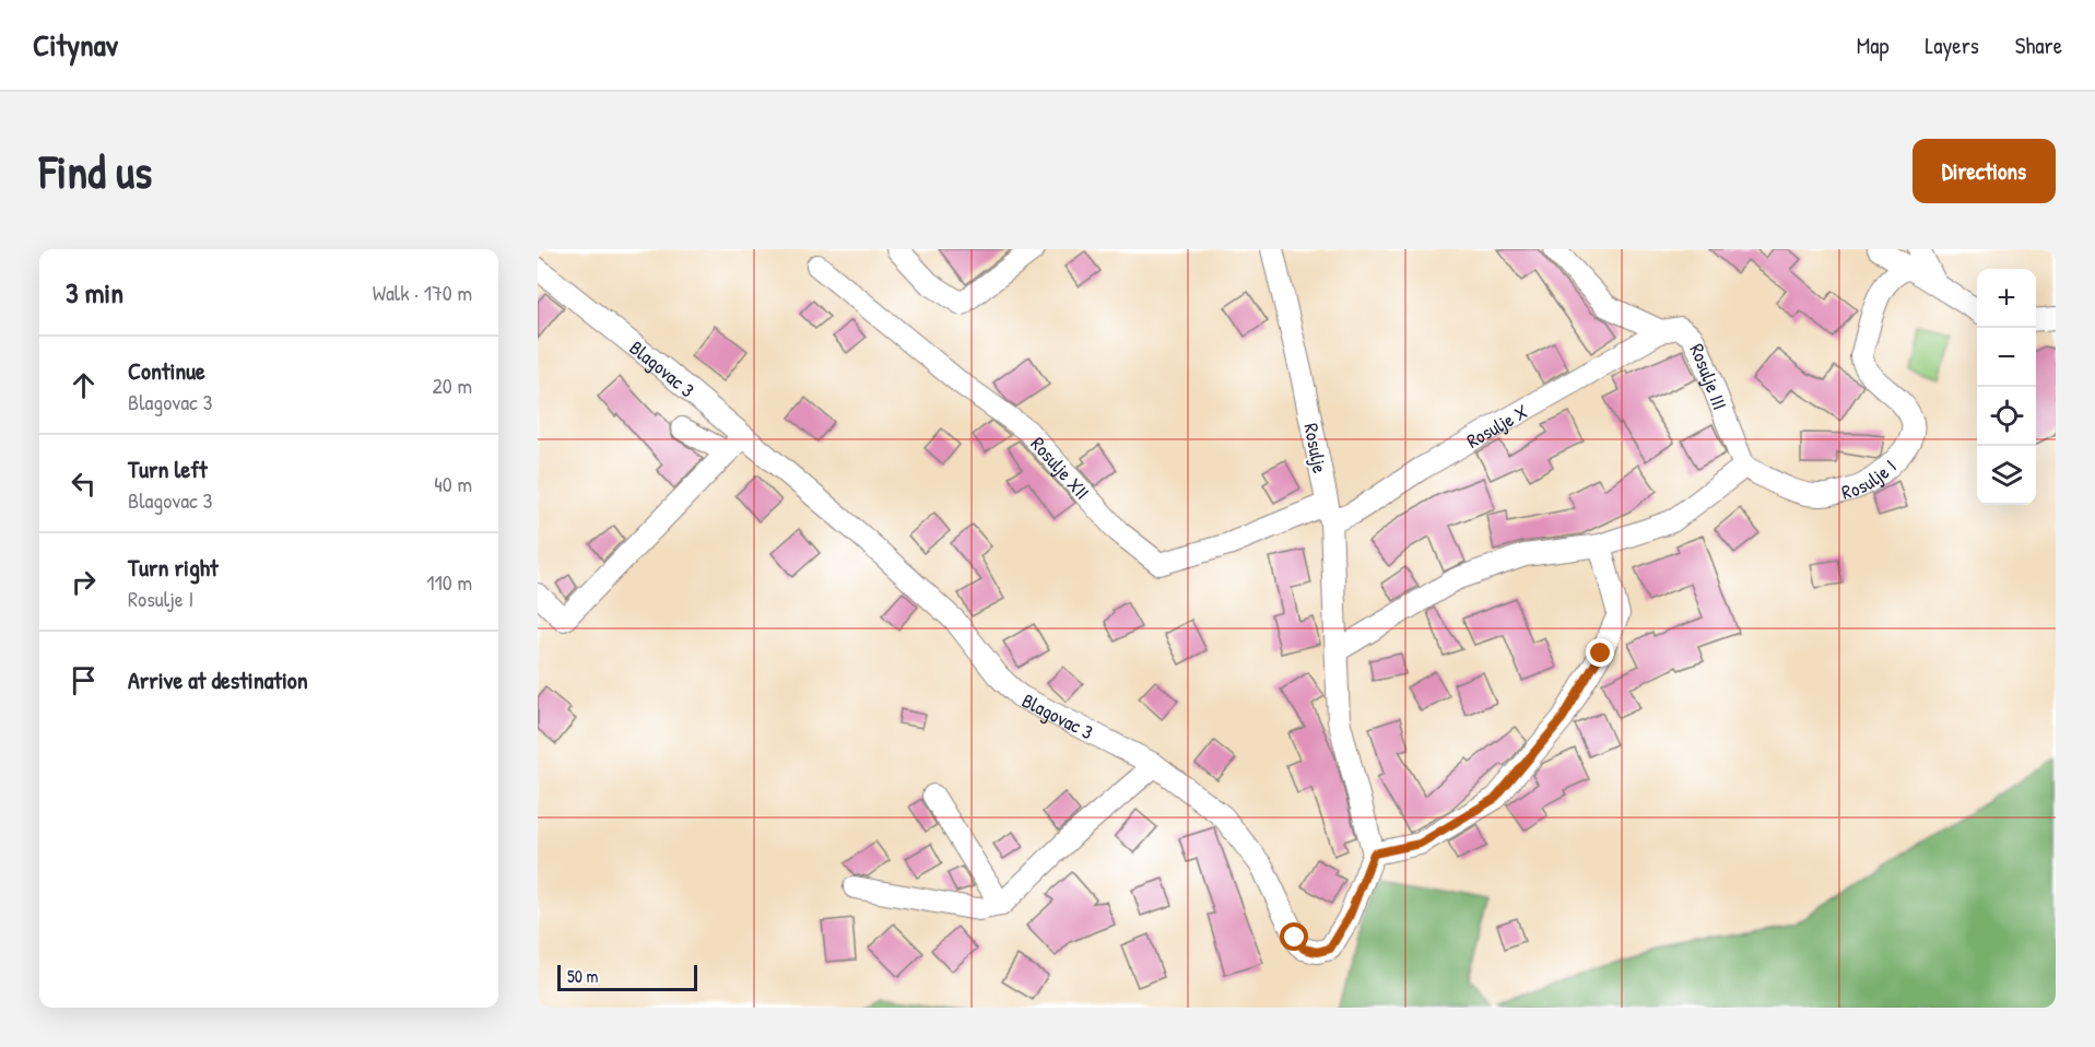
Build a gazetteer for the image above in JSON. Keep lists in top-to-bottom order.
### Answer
{
  "streets": {
    "street": [
      "Blagovac 3",
      "Rosulje III",
      "Rosulje X",
      "Rosulje",
      "Rosulje XII",
      "Rosulje I"
    ]
  },
  "crossings": [
    ["Rosulje III", "Rosulje X"],
    ["Rosulje III", "Rosulje I"],
    ["Rosulje X", "Rosulje"],
    ["Rosulje X", "Rosulje XII"],
    ["Rosulje", "Rosulje XII"]
  ],
  "scale_bar": "50 m",
  "page": {
    "header": "Citynav",
    "nav": ["Map", "Layers", "Share"],
    "buttons": "Directions",
    "title": "Find us",
    "heading": ["3 min", "Walk · 170 m"],
    "map_buttons": ["+", "−"],
    "list": [
      ["Continue", "Blagovac 3", "20 m"],
      ["Turn left", "Blagovac 3", "40 m"],
      ["Turn right", "Rosulje I", "110 m"],
      "Arrive at destination"
    ],
    "scale": "50 m"
  }
}
